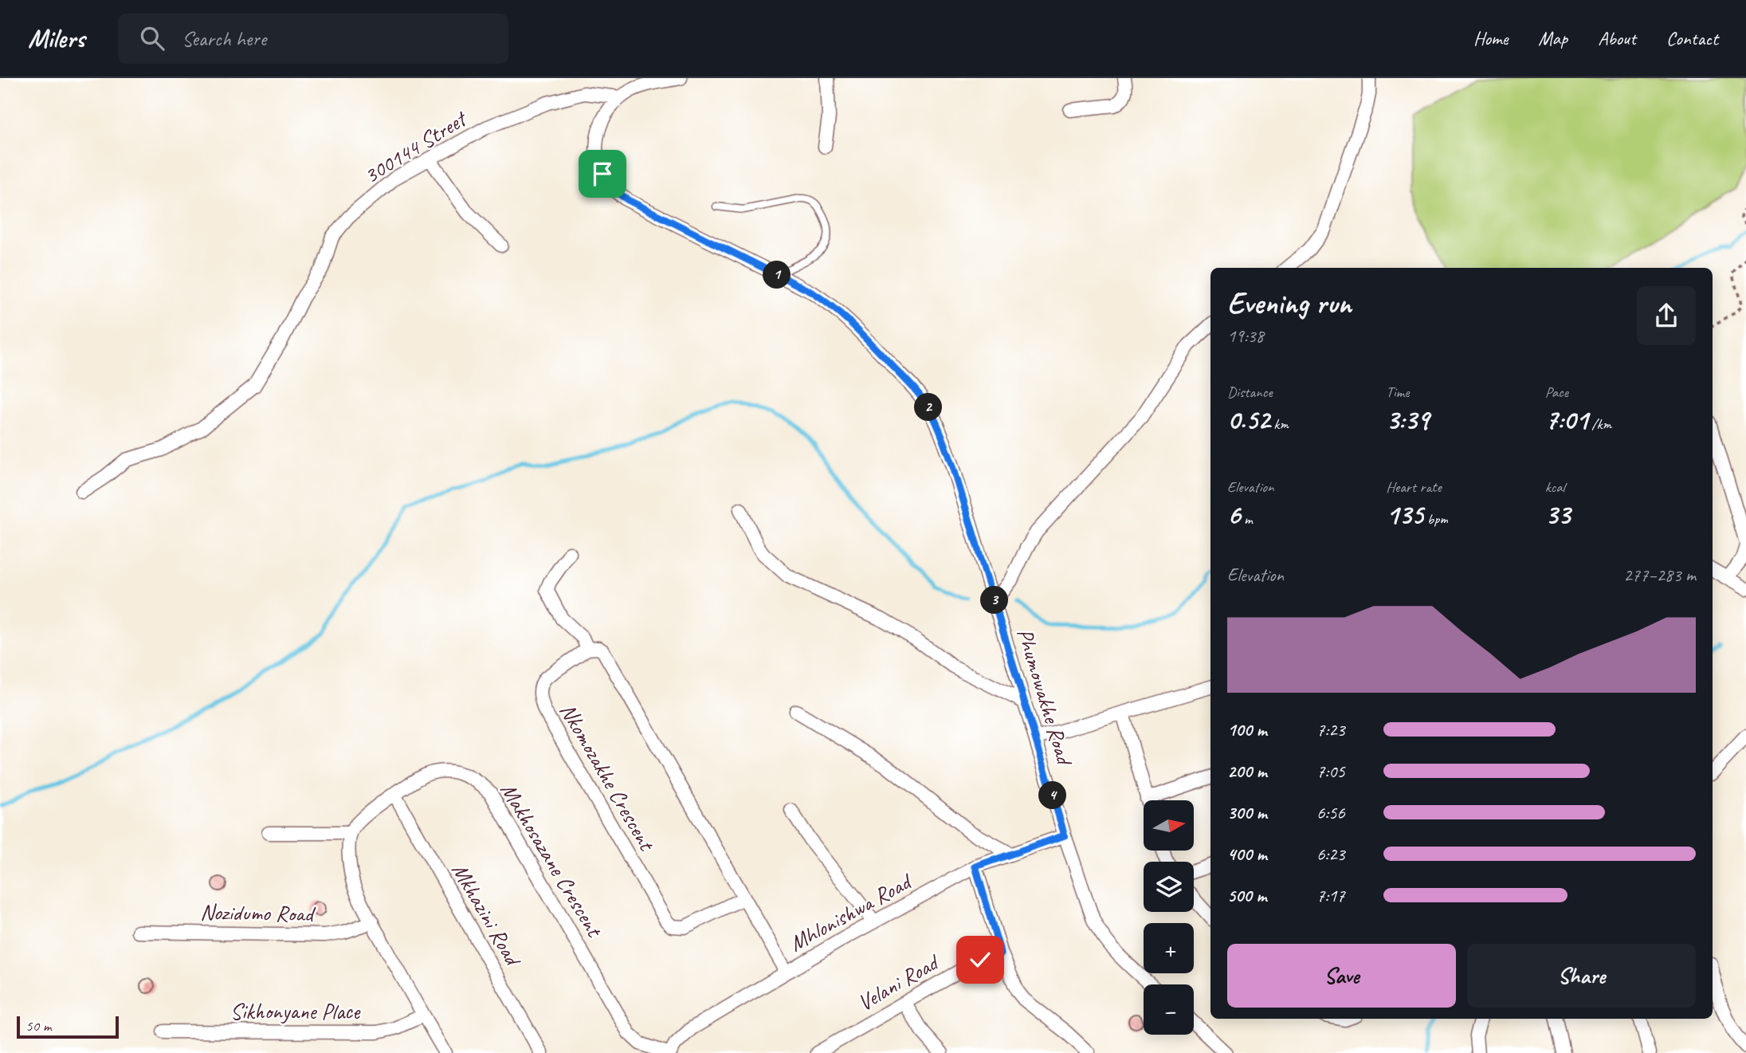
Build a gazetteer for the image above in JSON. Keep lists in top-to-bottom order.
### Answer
{
  "streets": {
    "street": [
      "300144 Street",
      "Phumowakhe Road",
      "Nkomozakhe Crescent",
      "Makhosazane Crescent",
      "Nozidumo Road",
      "Mhlonishwa Road",
      "Mkhazini Road",
      "Velani Road",
      "Sikhonyane Place"
    ]
  },
  "crossings": [
    ["300144 Street", "Phumowakhe Road"],
    ["Phumowakhe Road", "Mhlonishwa Road"],
    ["Makhosazane Crescent", "Mhlonishwa Road"],
    ["Makhosazane Crescent", "Mkhazini Road"]
  ],
  "scale_bar": "50 m",
  "north": "right",
  "page": {
    "header": "Milers",
    "search": "Search here",
    "nav": [
      "Home",
      "Map",
      "About",
      "Contact"
    ],
    "pins": [
      "1",
      "2",
      "3",
      "4"
    ],
    "heading": ["Evening run", "19:38"],
    "stats": [
      ["Distance", "0.52 km"],
      ["Time", "3:39"],
      ["Pace", "7:01 /km"],
      ["Elevation", "6 m"],
      ["Heart rate", "135 bpm"],
      ["kcal", "33"]
    ],
    "chart": ["Elevation", "277–283 m"],
    "list": [
      {
        "name": "100 m",
        "note": "7:23"
      },
      {
        "name": "200 m",
        "note": "7:05"
      },
      {
        "name": "300 m",
        "note": "6:56"
      },
      {
        "name": "400 m",
        "note": "6:23"
      },
      {
        "name": "500 m",
        "note": "7:17"
      }
    ],
    "map_buttons": ["+", "−"],
    "buttons": ["Save", "Share"],
    "scale": "50 m"
  }
}
